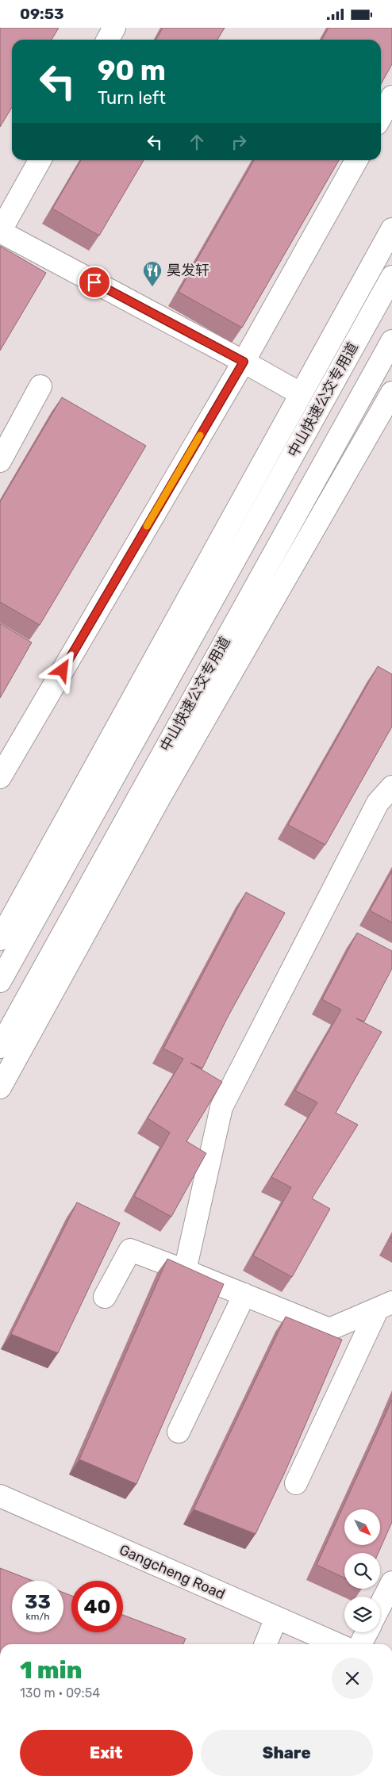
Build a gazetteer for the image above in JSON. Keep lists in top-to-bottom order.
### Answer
{
  "streets": {
    "street": ["中山快速公交专用道", "Gangcheng Road"]
  },
  "places": {
    "restaurant": ["昊发轩"]
  },
  "north": "bottom right",
  "page": {
    "status": "09:53",
    "turn": ["90 m", "Turn left"],
    "speed": "33 km/h",
    "limit": "40",
    "heading": ["1 min", "130 m · 09:54"],
    "buttons": ["Exit", "Share"]
  }
}
